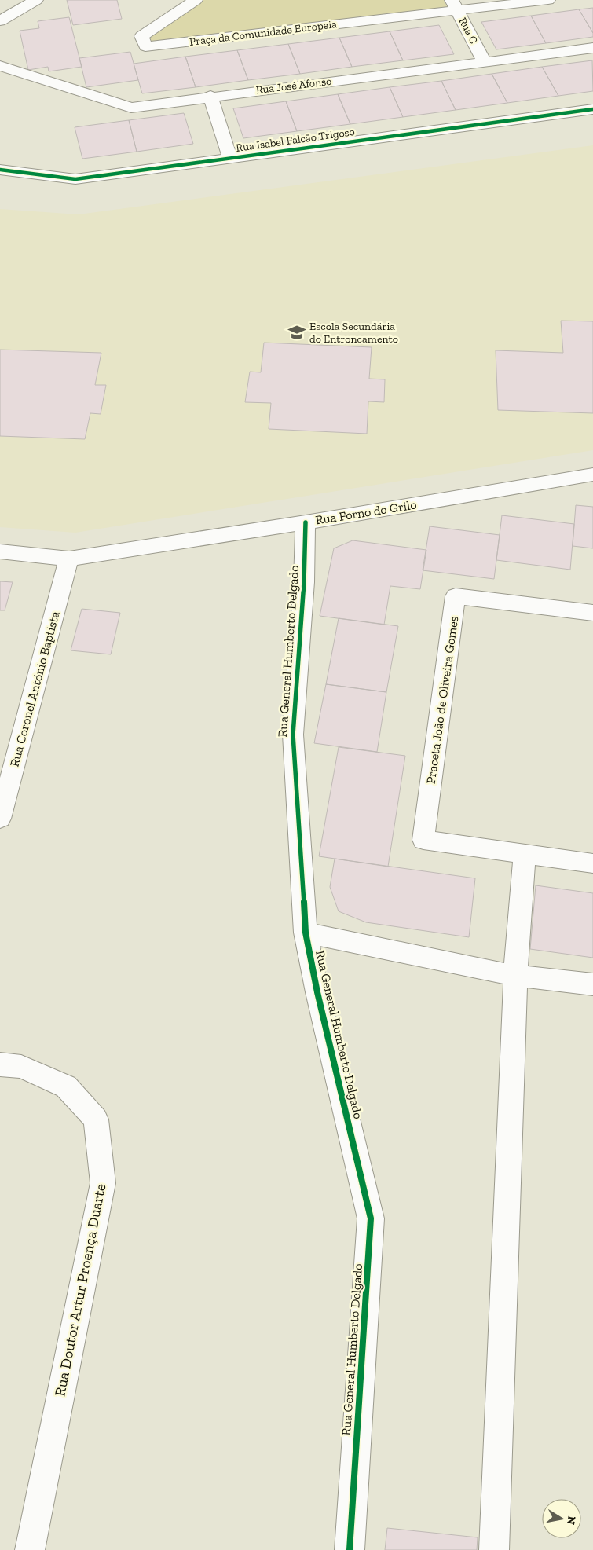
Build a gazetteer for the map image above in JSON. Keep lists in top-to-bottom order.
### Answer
{
  "streets": {
    "street": [
      "Rua C",
      "Praça da Comunidade Europeia",
      "Rua José Afonso",
      "Rua Isabel Falcão Trigoso",
      "Rua Forno do Grilo",
      "Rua General Humberto Delgado",
      "Rua Coronel António Baptista",
      "Praceta João de Oliveira Gomes",
      "Rua Doutor Artur Proença Duarte"
    ]
  },
  "crossings": [
    ["Rua C", "Praça da Comunidade Europeia"],
    ["Rua C", "Rua José Afonso"],
    ["Rua Forno do Grilo", "Rua General Humberto Delgado"],
    ["Rua Forno do Grilo", "Rua Coronel António Baptista"]
  ],
  "places": {
    "school or university": ["Escola Secundária do Entroncamento"]
  },
  "north": "right"
}
